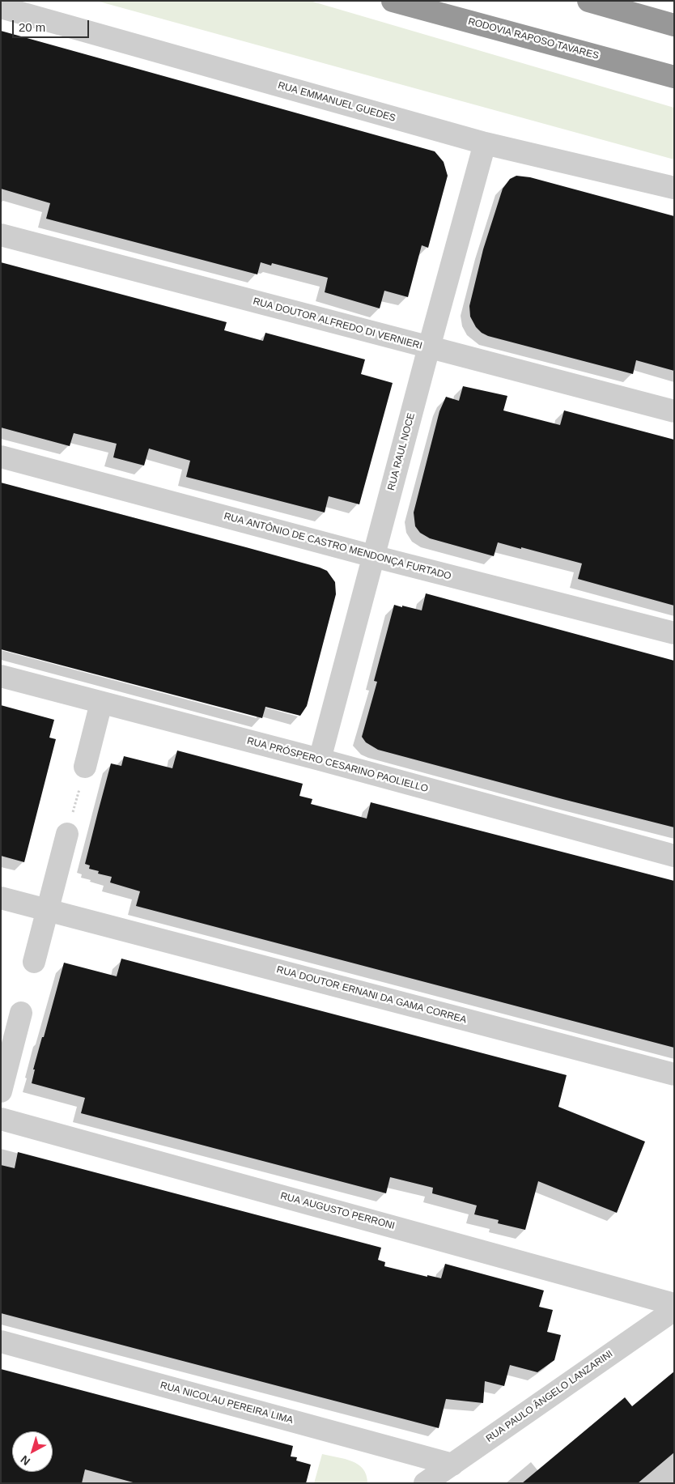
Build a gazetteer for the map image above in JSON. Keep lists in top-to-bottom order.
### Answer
{
  "streets": {
    "highway": ["RODOVIA RAPOSO TAVARES"],
    "street": [
      "RUA EMMANUEL GUEDES",
      "RUA DOUTOR ALFREDO DI VERNIERI",
      "RUA RAUL NOCE",
      "RUA ANTÔNIO DE CASTRO MENDONÇA FURTADO",
      "RUA PRÓSPERO CESARINO PAOLIELLO",
      "RUA DOUTOR ERNANI DA GAMA CORREA",
      "RUA AUGUSTO PERRONI",
      "RUA PAULO ÂNGELO LANZARINI",
      "RUA NICOLAU PEREIRA LIMA"
    ]
  },
  "crossings": [
    ["RUA EMMANUEL GUEDES", "RUA RAUL NOCE"],
    ["RUA DOUTOR ALFREDO DI VERNIERI", "RUA RAUL NOCE"],
    ["RUA RAUL NOCE", "RUA ANTÔNIO DE CASTRO MENDONÇA FURTADO"],
    ["RUA RAUL NOCE", "RUA PRÓSPERO CESARINO PAOLIELLO"],
    ["RUA PAULO ÂNGELO LANZARINI", "RUA NICOLAU PEREIRA LIMA"]
  ],
  "scale_bar": "20 m",
  "north": "bottom left"
}
